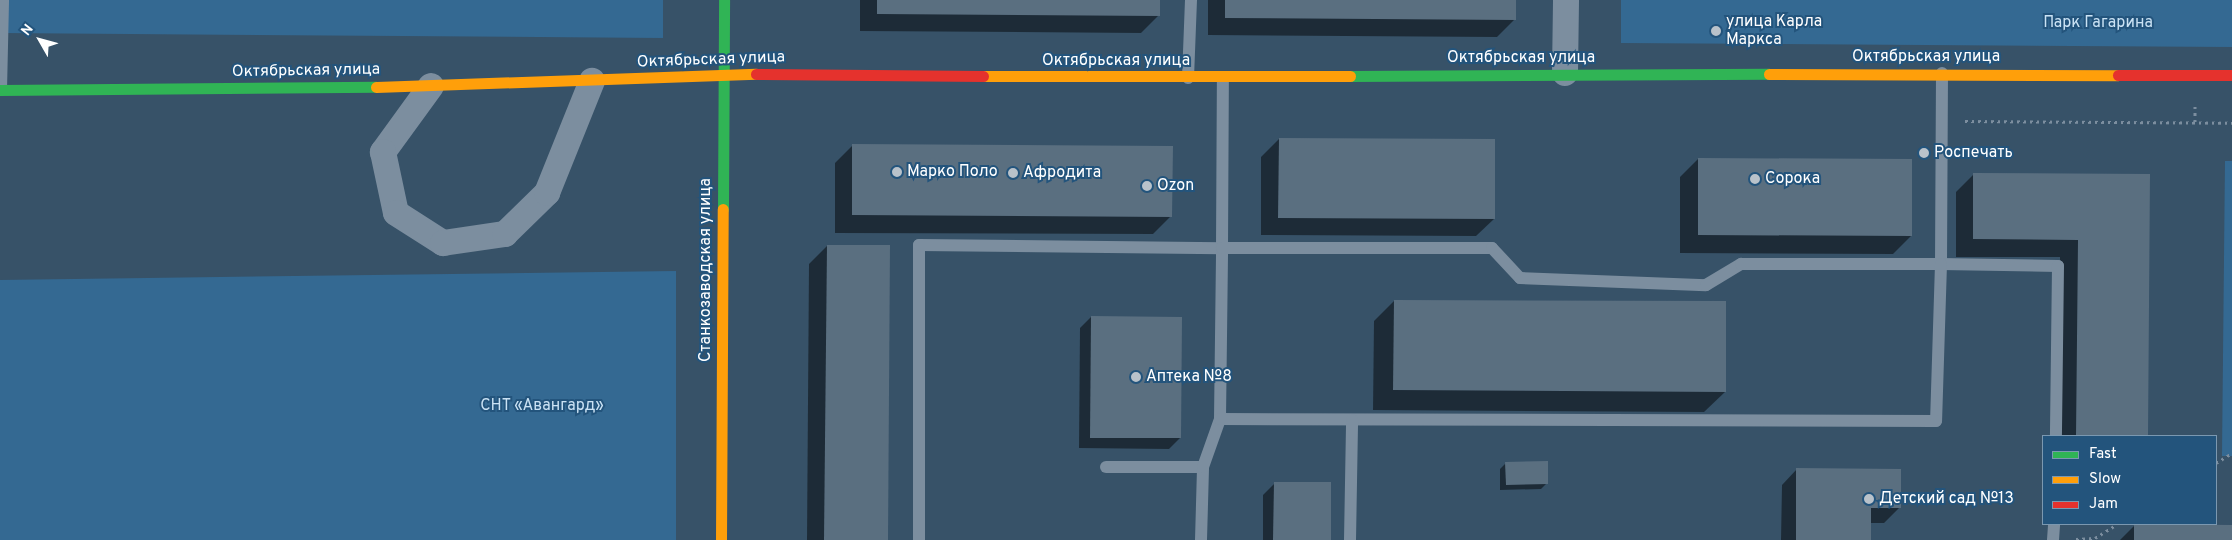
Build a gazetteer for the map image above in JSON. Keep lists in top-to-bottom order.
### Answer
{
  "streets": {
    "main road": ["Октябрьская улица", "Станкозаводская улица"]
  },
  "crossings": [
    ["Октябрьская улица", "Станкозаводская улица"]
  ],
  "parks": ["Парк Гагарина", "СНТ «Авангард»"],
  "places": [
    "улица Карла Маркса",
    "Роспечать",
    "Марко Поло",
    "Афродита",
    "Сорока",
    "Ozon",
    "Аптека №8",
    "Детский сад №13"
  ],
  "legend": ["Fast", "Slow", "Jam"],
  "north": "top left"
}
